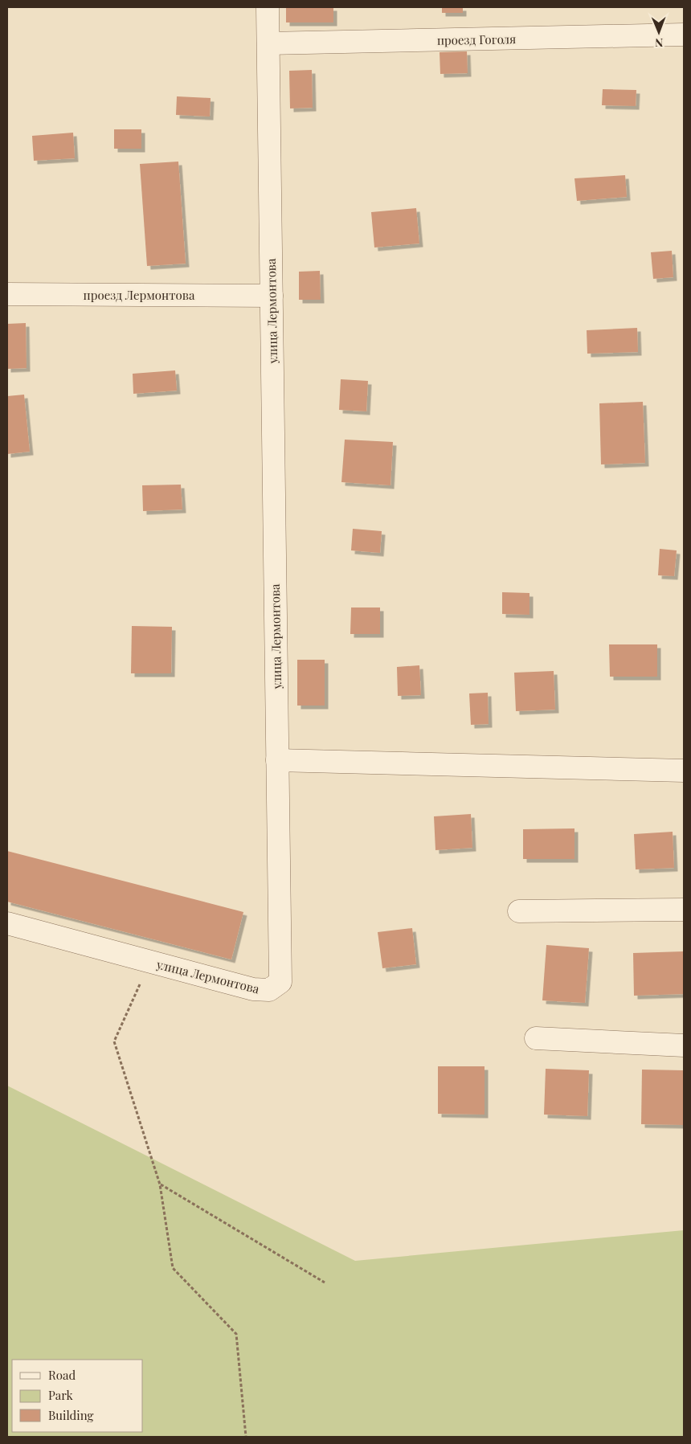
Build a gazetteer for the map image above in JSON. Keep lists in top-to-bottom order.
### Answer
{
  "streets": {
    "street": ["проезд Гоголя", "проезд Лермонтова", "улица Лермонтова"]
  },
  "crossings": [
    ["проезд Гоголя", "улица Лермонтова"],
    ["проезд Лермонтова", "улица Лермонтова"]
  ],
  "legend": ["Road", "Park", "Building"],
  "north": "bottom"
}
